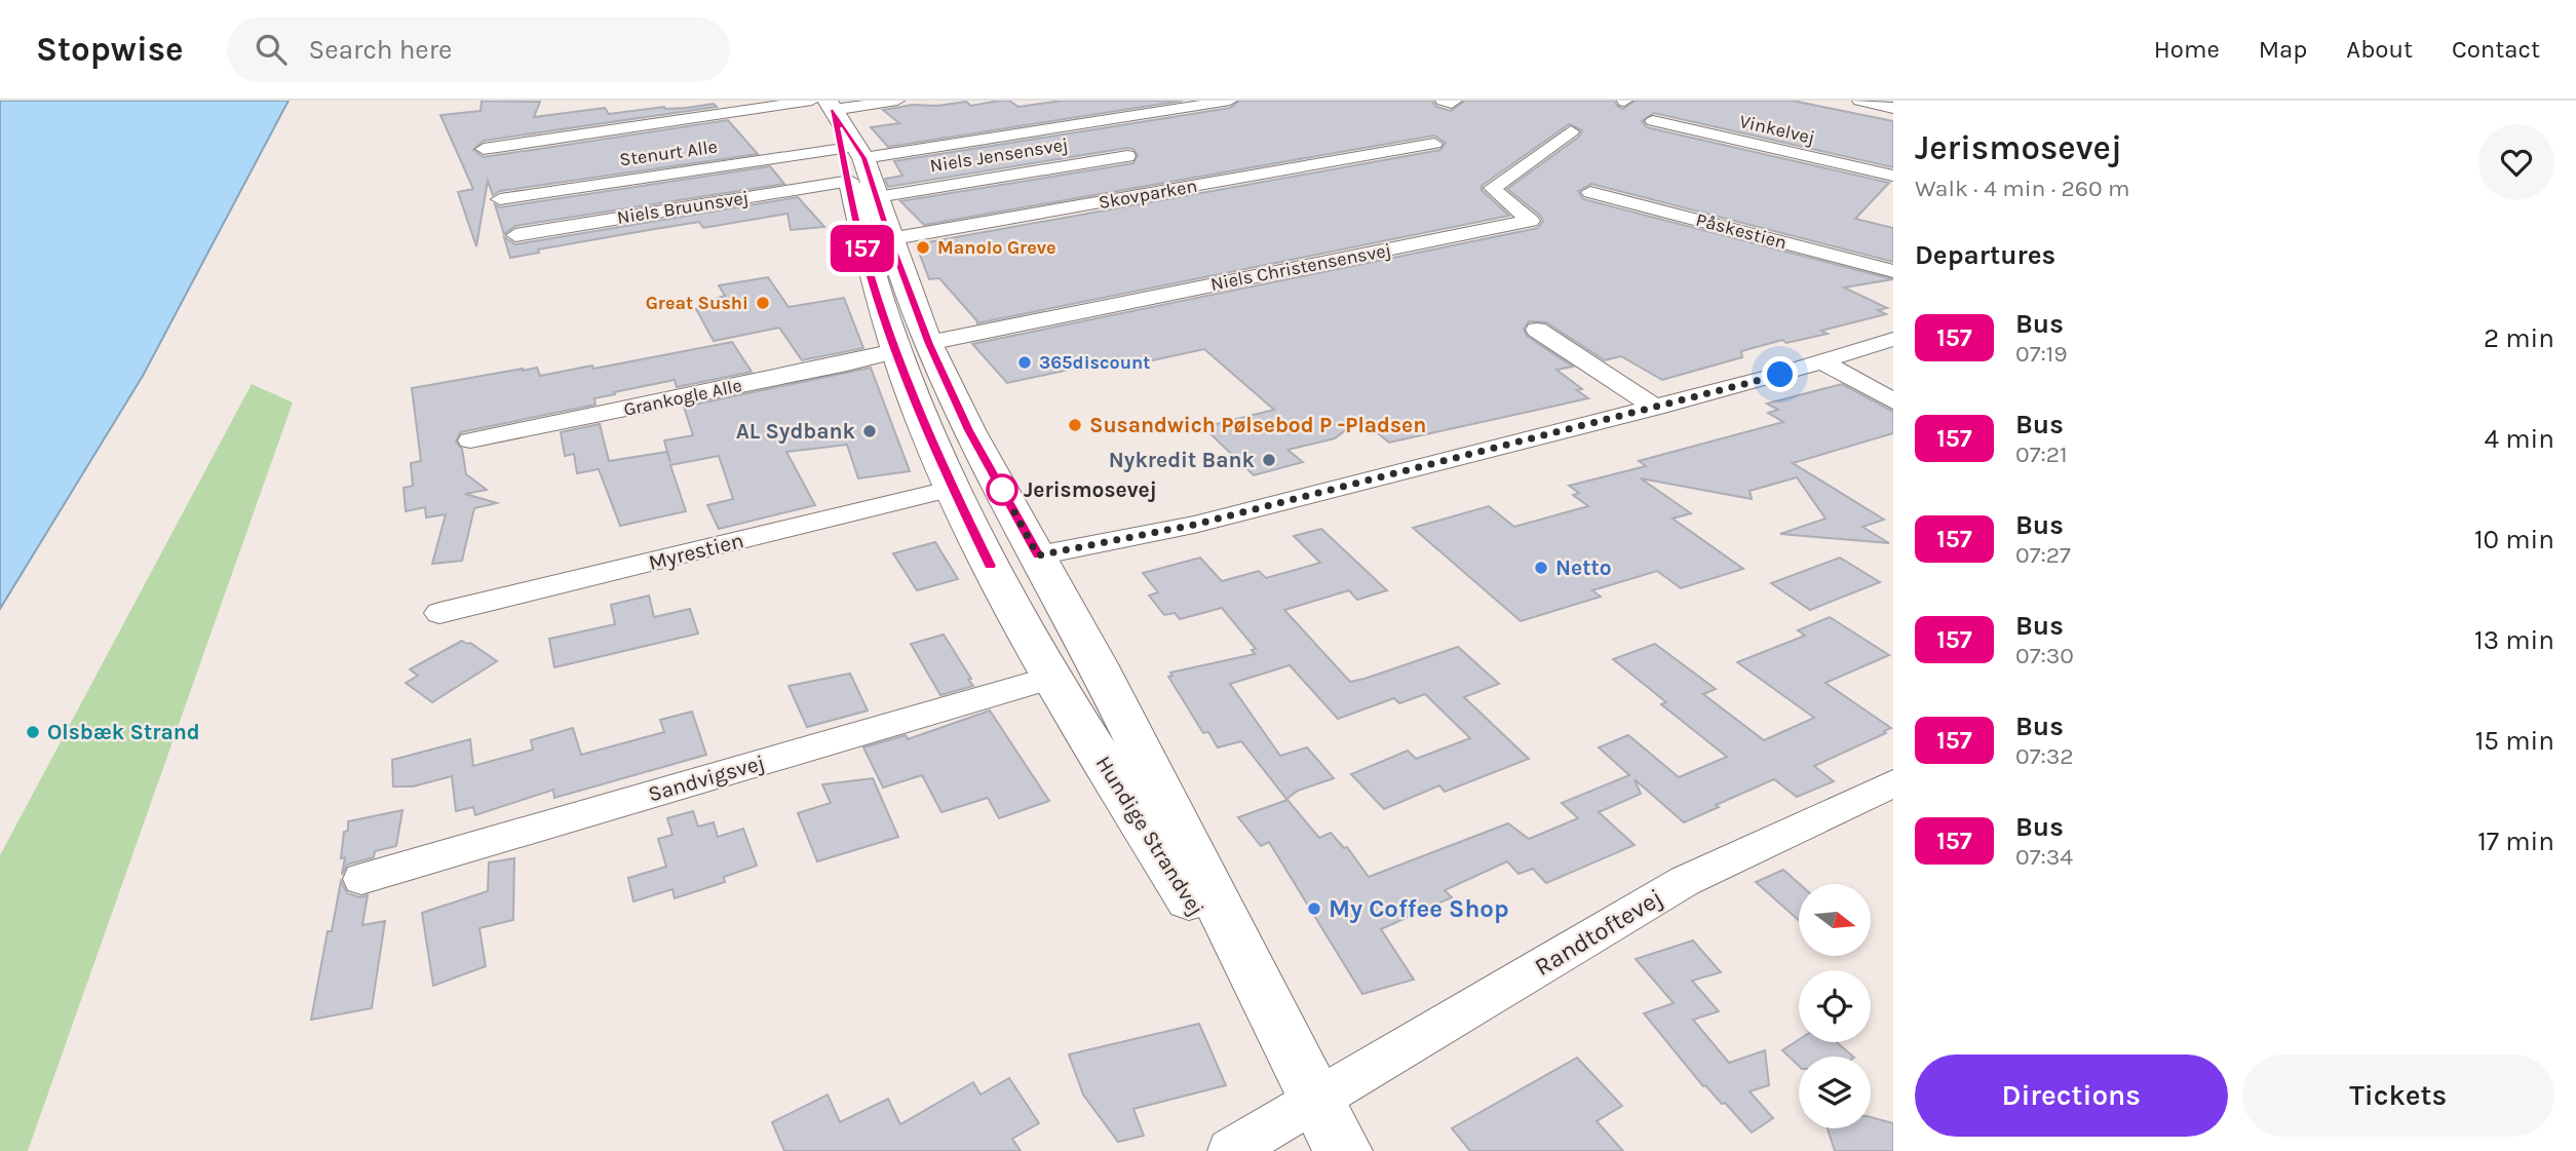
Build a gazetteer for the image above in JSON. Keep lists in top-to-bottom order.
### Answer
{
  "streets": {
    "main road": ["Hundige Strandvej"],
    "street": [
      "Vinkelvej",
      "Stenurt Alle",
      "Niels Jensensvej",
      "Skovparken",
      "Niels Bruunsvej",
      "Påskestien",
      "Niels Christensensvej",
      "Grankogle Alle",
      "Myrestien",
      "Sandvigsvej",
      "Randtoftevej"
    ]
  },
  "crossings": [
    ["Stenurt Alle", "Niels Bruunsvej"],
    ["Skovparken", "Hundige Strandvej"],
    ["Niels Christensensvej", "Hundige Strandvej"],
    ["Grankogle Alle", "Hundige Strandvej"],
    ["Myrestien", "Hundige Strandvej"],
    ["Sandvigsvej", "Hundige Strandvej"],
    ["Hundige Strandvej", "Randtoftevej"]
  ],
  "places": [
    "Manolo Greve",
    "Great Sushi",
    "365discount",
    "Susandwich Pølsebod P -Pladsen",
    "AL Sydbank",
    "Nykredit Bank",
    "Jerismosevej",
    "Netto",
    "Olsbæk Strand",
    "My Coffee Shop"
  ],
  "lines": ["bus line 157"],
  "north": "right",
  "page": {
    "header": "Stopwise",
    "search": "Search here",
    "nav": [
      "Home",
      "Map",
      "About",
      "Contact"
    ],
    "on_map": "157",
    "heading": [
      ["Jerismosevej", "Walk · 4 min · 260 m"],
      "Departures"
    ],
    "list": [
      {
        "mark": "157",
        "name": "Bus",
        "note": "07:19",
        "value": "2 min"
      },
      {
        "mark": "157",
        "name": "Bus",
        "note": "07:21",
        "value": "4 min"
      },
      {
        "mark": "157",
        "name": "Bus",
        "note": "07:27",
        "value": "10 min"
      },
      {
        "mark": "157",
        "name": "Bus",
        "note": "07:30",
        "value": "13 min"
      },
      {
        "mark": "157",
        "name": "Bus",
        "note": "07:32",
        "value": "15 min"
      },
      {
        "mark": "157",
        "name": "Bus",
        "note": "07:34",
        "value": "17 min"
      }
    ],
    "buttons": ["Directions", "Tickets"]
  }
}
